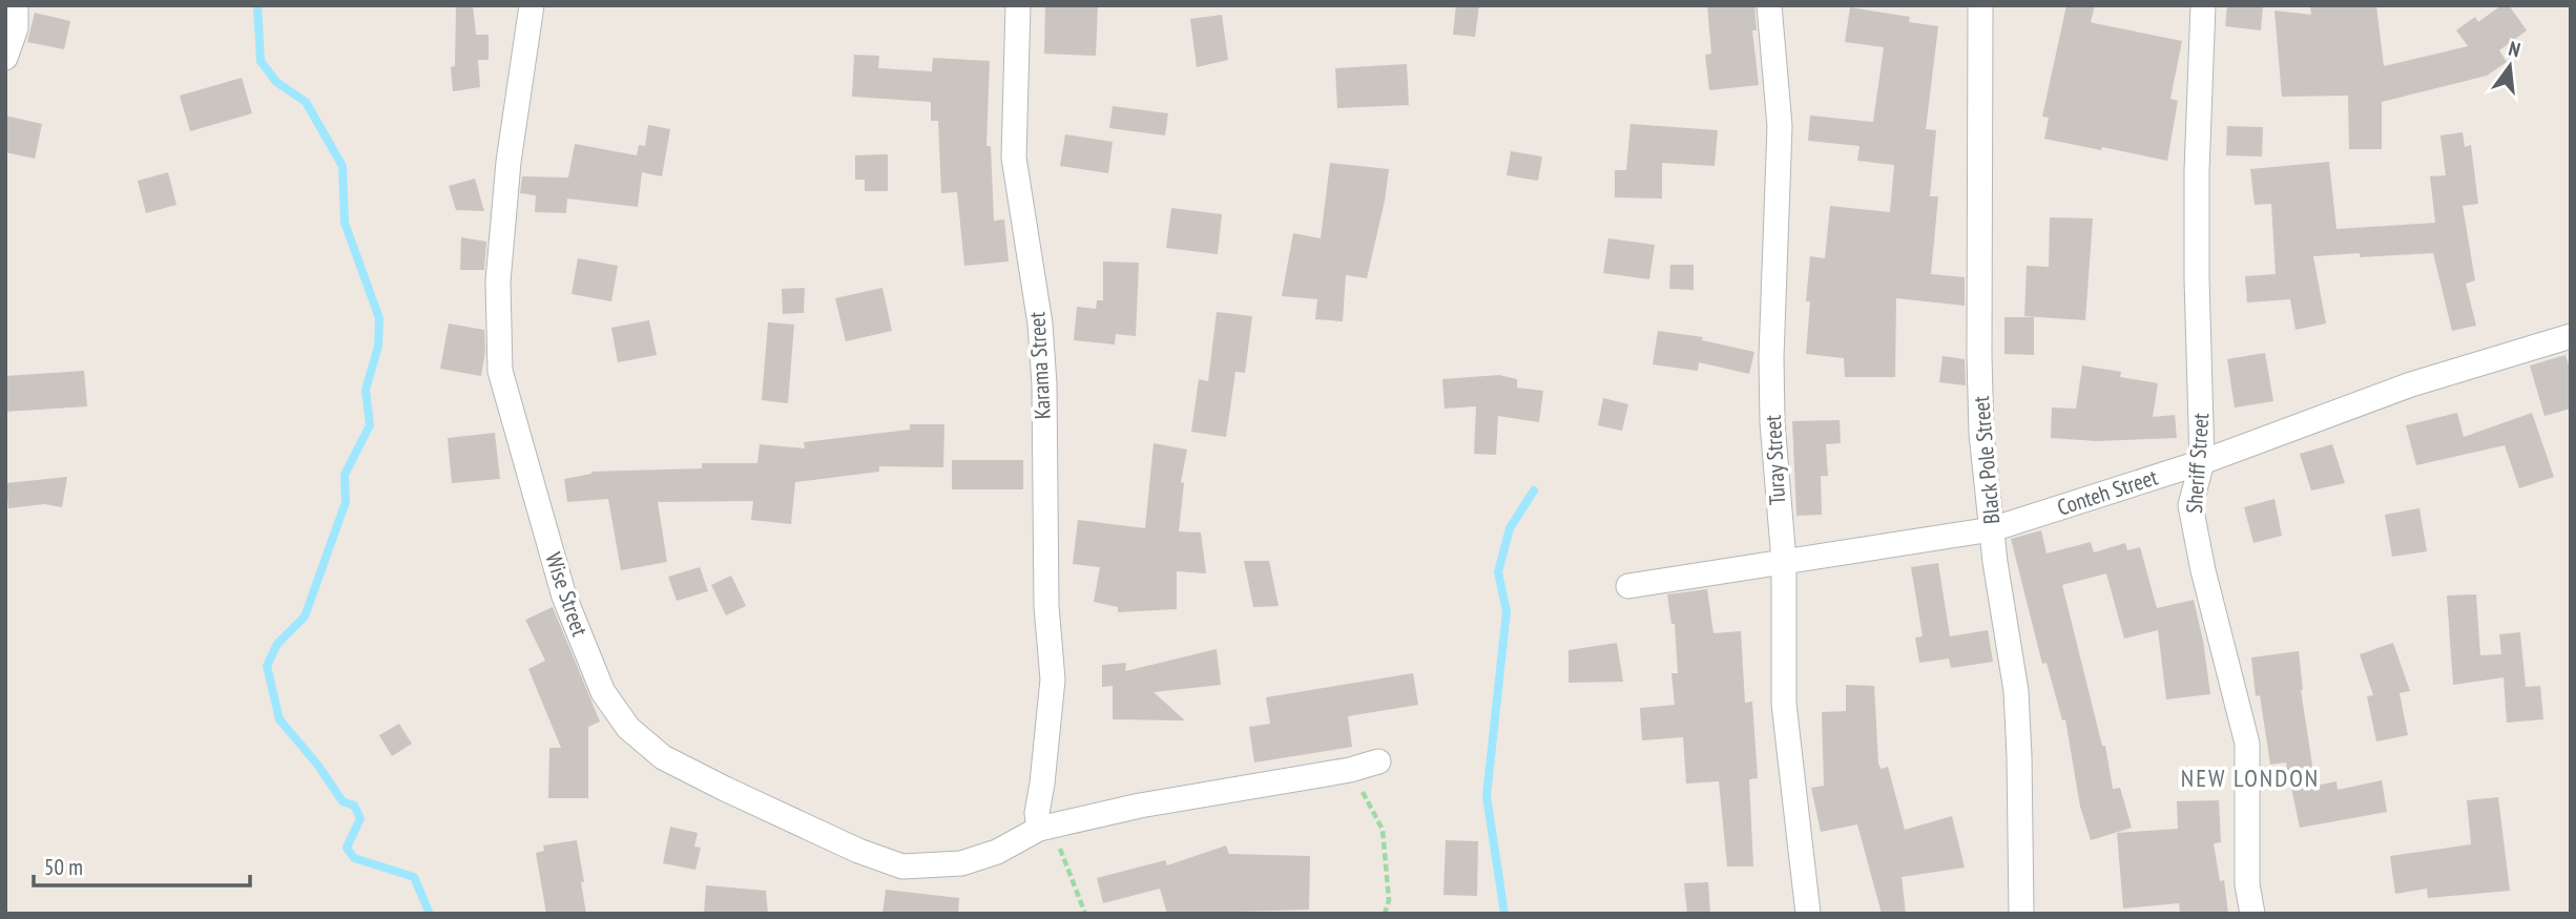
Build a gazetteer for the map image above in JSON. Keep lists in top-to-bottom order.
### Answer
{
  "streets": {
    "street": [
      "Karama Street",
      "Turay Street",
      "Black Pole Street",
      "Sheriff Street",
      "Conteh Street",
      "Wise Street"
    ]
  },
  "crossings": [
    ["Karama Street", "Wise Street"],
    ["Turay Street", "Conteh Street"],
    ["Black Pole Street", "Conteh Street"],
    ["Sheriff Street", "Conteh Street"]
  ],
  "districts": ["NEW LONDON"],
  "scale_bar": "50 m",
  "north": "top"
}
